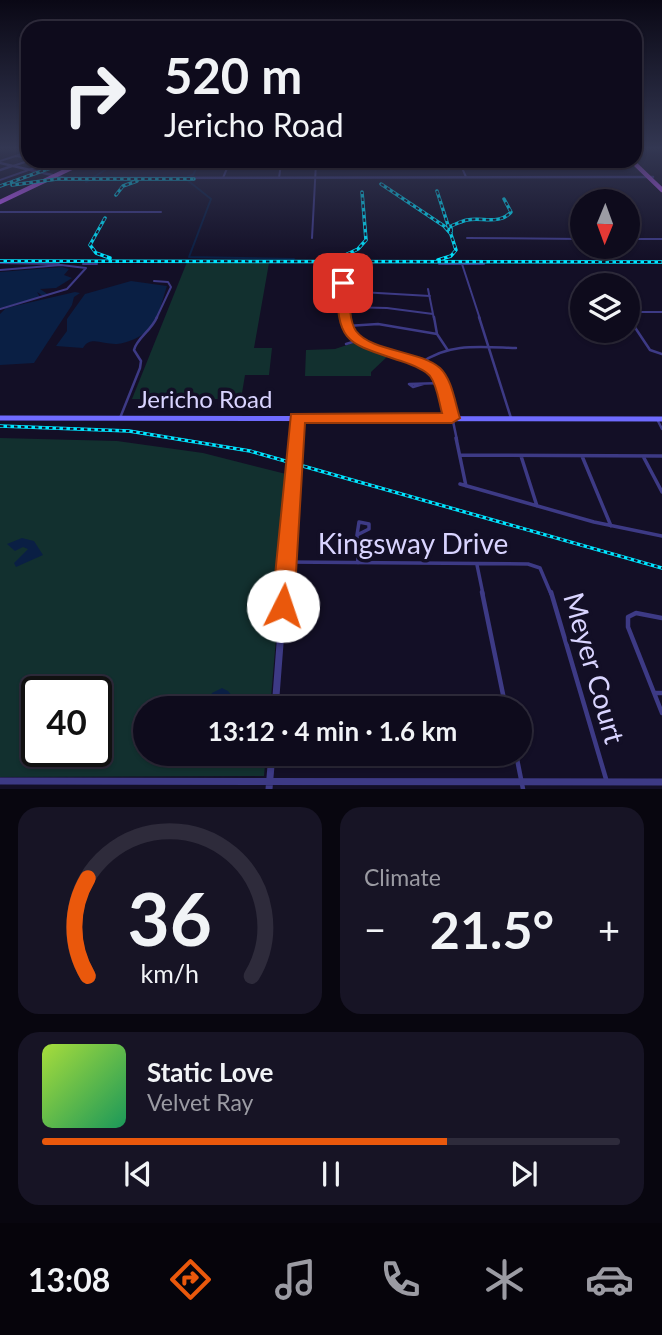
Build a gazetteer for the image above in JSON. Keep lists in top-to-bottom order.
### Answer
{
  "streets": {
    "main road": ["Jericho Road"],
    "street": ["Kingsway Drive", "Meyer Court"]
  },
  "crossings": [
    ["Kingsway Drive", "Meyer Court"]
  ],
  "north": "bottom",
  "page": {
    "turn": ["520 m", "Jericho Road"],
    "limit": "40",
    "trip": "13:12 · 4 min · 1.6 km",
    "tile": "Climate",
    "heat": ["−", "21.5°", "+"],
    "song": ["Static Love", "Velvet Ray"],
    "tabs": "13:08",
    "gauge": ["36", "km/h"]
  }
}
